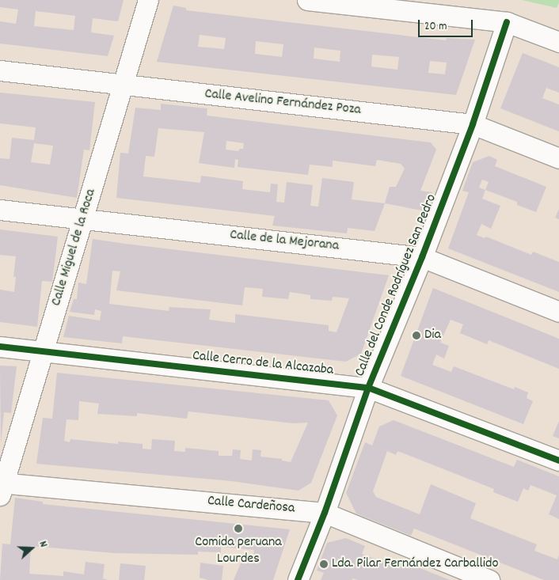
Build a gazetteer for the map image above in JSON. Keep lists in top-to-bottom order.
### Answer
{
  "streets": {
    "street": [
      "Calle Avelino Fernández Poza",
      "Calle de la Mejorana",
      "Calle Miguel de la Roca",
      "Calle del Conde Rodríguez San Pedro",
      "Calle Cerro de la Alcazaba",
      "Calle Cardeñosa"
    ]
  },
  "crossings": [
    ["Calle Avelino Fernández Poza", "Calle Miguel de la Roca"],
    ["Calle Avelino Fernández Poza", "Calle del Conde Rodríguez San Pedro"],
    ["Calle de la Mejorana", "Calle Miguel de la Roca"],
    ["Calle de la Mejorana", "Calle del Conde Rodríguez San Pedro"],
    ["Calle Miguel de la Roca", "Calle Cerro de la Alcazaba"],
    ["Calle Miguel de la Roca", "Calle Cardeñosa"],
    ["Calle del Conde Rodríguez San Pedro", "Calle Cerro de la Alcazaba"],
    ["Calle del Conde Rodríguez San Pedro", "Calle Cardeñosa"]
  ],
  "places": ["Dia", "Comida peruana Lourdes", "Lda. Pilar Fernández Carballido"],
  "scale_bar": "20 m",
  "north": "right"
}
